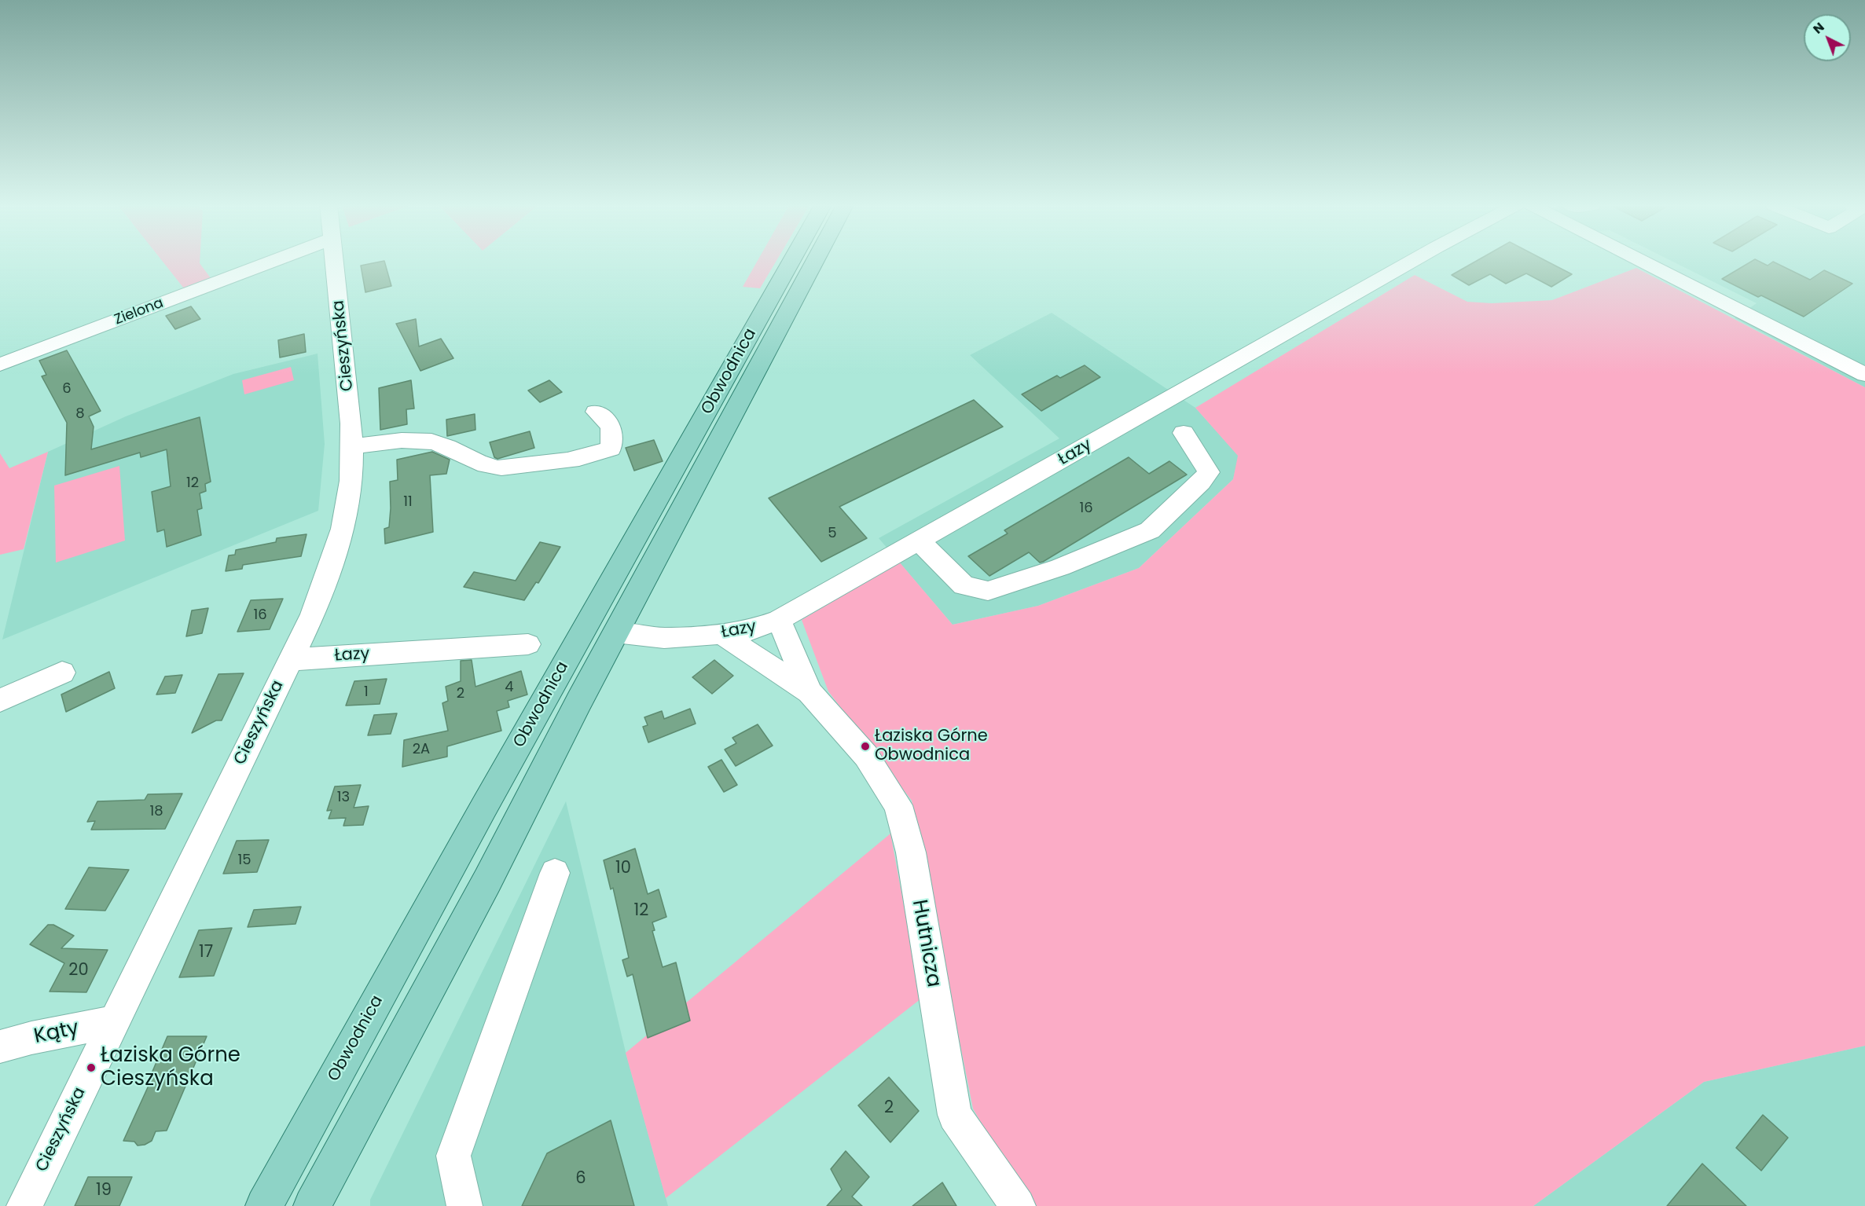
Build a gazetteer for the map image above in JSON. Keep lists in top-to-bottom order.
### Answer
{
  "streets": {
    "main road": ["Obwodnica"],
    "street": [
      "Zielona",
      "Cieszyńska",
      "Łazy",
      "Hutnicza",
      "Kąty"
    ]
  },
  "crossings": [
    ["Cieszyńska", "Łazy"],
    ["Cieszyńska", "Kąty"],
    ["Obwodnica", "Łazy"]
  ],
  "places": ["Łaziska Górne Obwodnica", "Łaziska Górne Cieszyńska"],
  "house_numbers": [
    "6",
    "8",
    "12",
    "11",
    "16",
    "5",
    "16",
    "4",
    "1",
    "2",
    "2A",
    "13",
    "18",
    "15",
    "10",
    "12",
    "17",
    "20",
    "2",
    "6",
    "19"
  ],
  "north": "top left"
}
